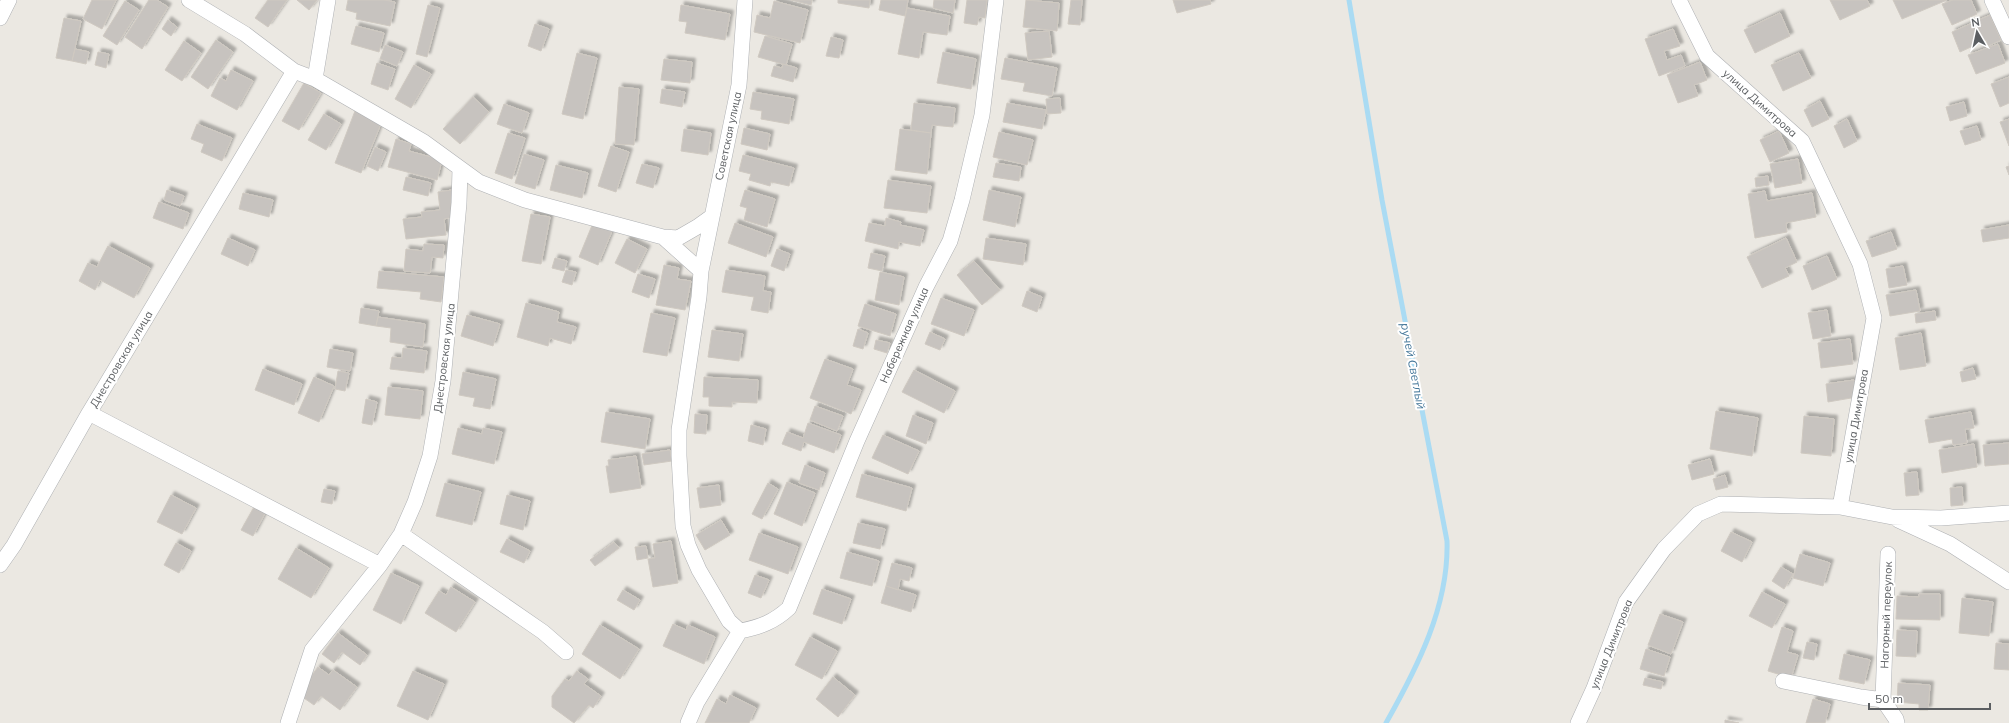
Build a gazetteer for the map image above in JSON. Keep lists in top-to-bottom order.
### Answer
{
  "streets": {
    "street": [
      "улица Димитрова",
      "Советская улица",
      "Набережная улица",
      "Днестровская улица",
      "Нагорный переулок"
    ]
  },
  "water": ["ручей Светлый"],
  "scale_bar": "50 m",
  "north": "top"
}
